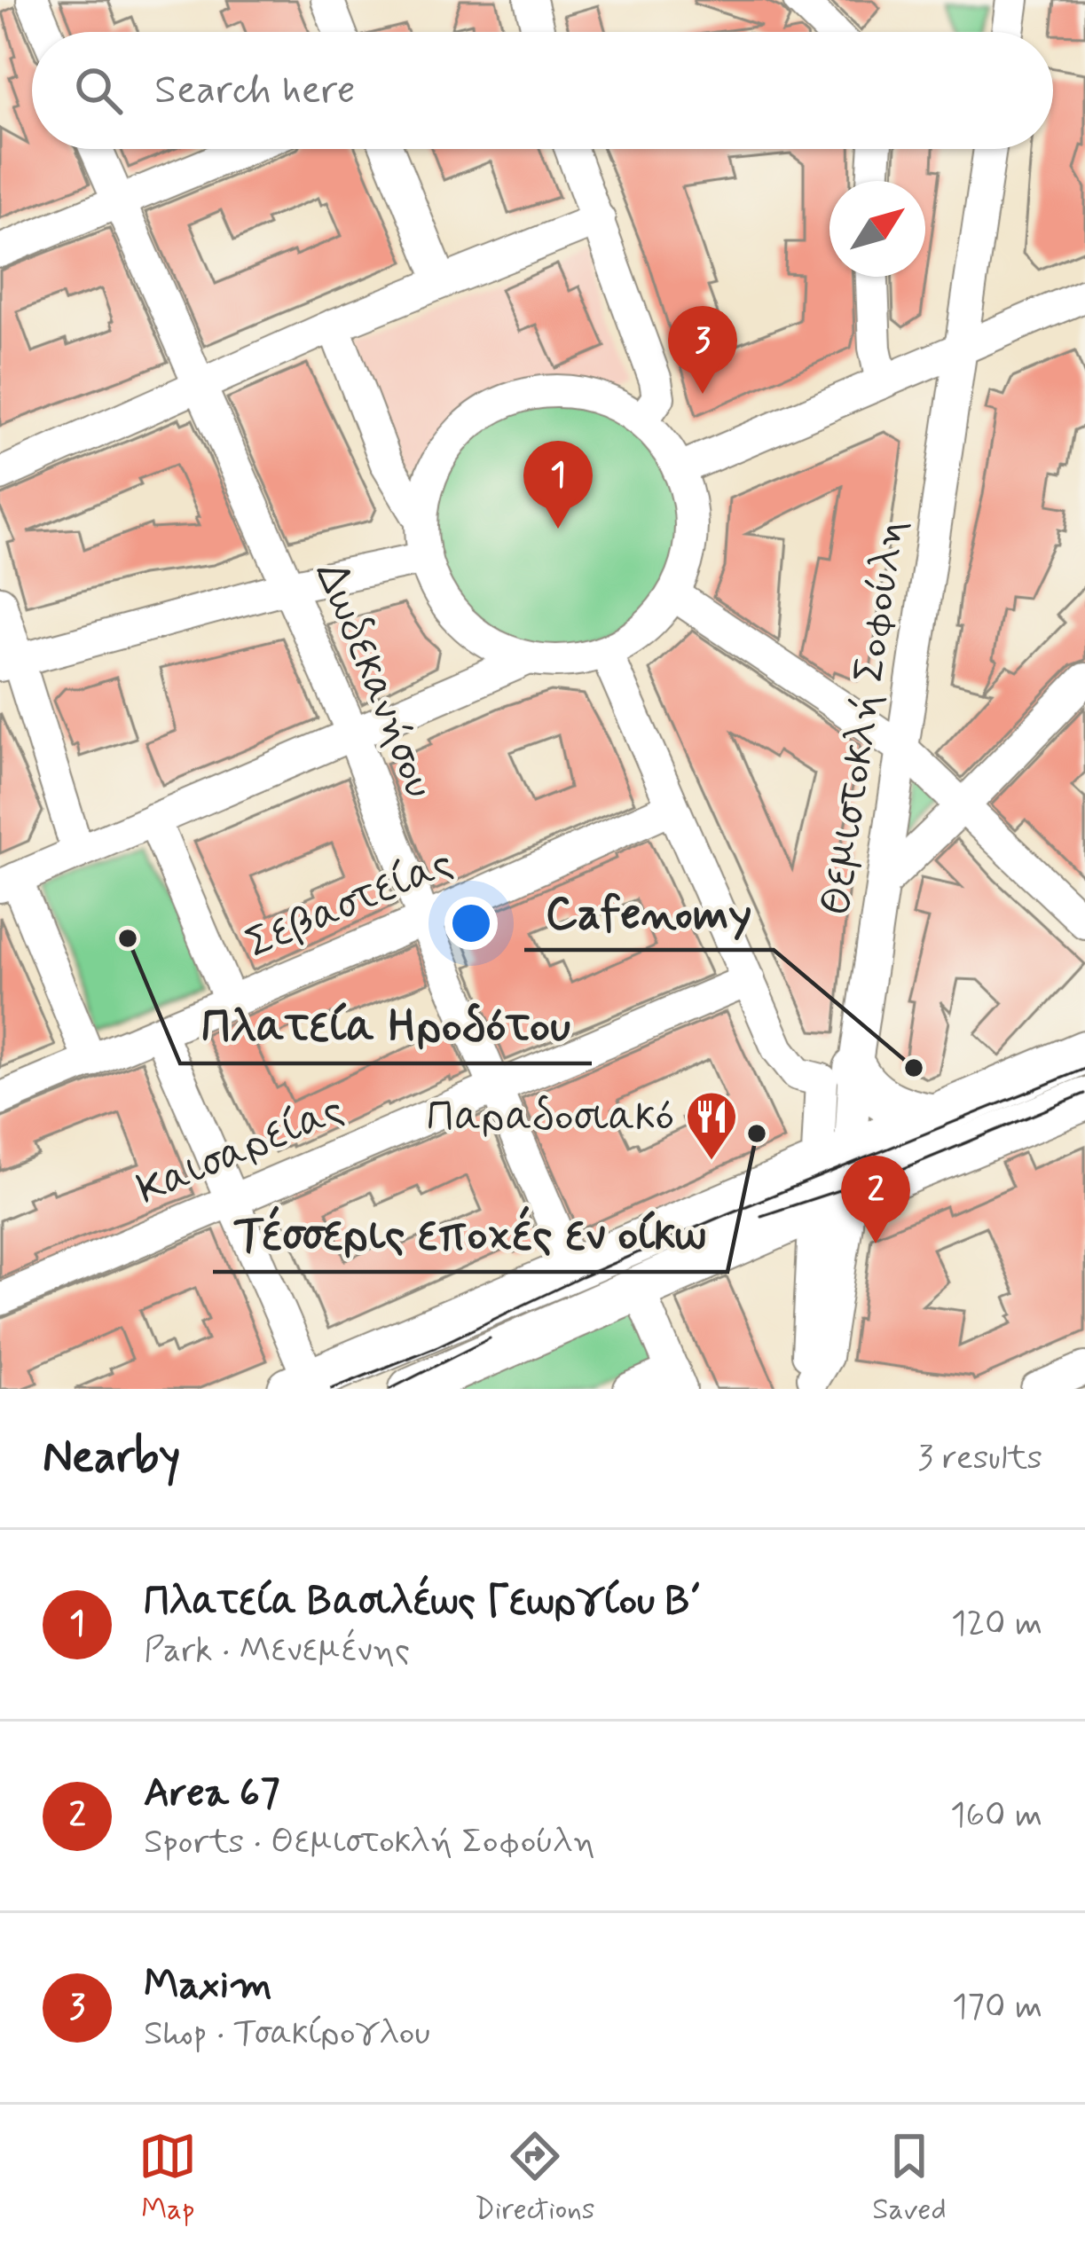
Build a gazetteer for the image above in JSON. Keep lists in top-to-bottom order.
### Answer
{
  "streets": {
    "street": [
      "Δωδεκανήσου",
      "Θεμιστοκλή Σοφούλη",
      "Σεβαστείας",
      "Καισαρείας"
    ]
  },
  "crossings": [
    ["Δωδεκανήσου", "Σεβαστείας"],
    ["Δωδεκανήσου", "Καισαρείας"]
  ],
  "places": {
    "other": ["Πλατεία Ηροδότου", "Cafenomy", "Τέσσερις εποχές εν οίκω"],
    "restaurant": ["Παραδοσιακό"]
  },
  "north": "top right",
  "page": {
    "search": "Search here",
    "pins": ["3", "1", "2"],
    "heading": ["Nearby", "3 results"],
    "list": [
      {
        "mark": "1",
        "name": "Πλατεία Βασιλέως Γεωργίου Β΄",
        "note": "Park · Μενεμένης",
        "value": "120 m"
      },
      {
        "mark": "2",
        "name": "Area 67",
        "note": "Sports · Θεμιστοκλή Σοφούλη",
        "value": "160 m"
      },
      {
        "mark": "3",
        "name": "Maxim",
        "note": "Shop · Τσακίρογλου",
        "value": "170 m"
      }
    ],
    "nav": ["Map", "Directions", "Saved"]
  }
}
